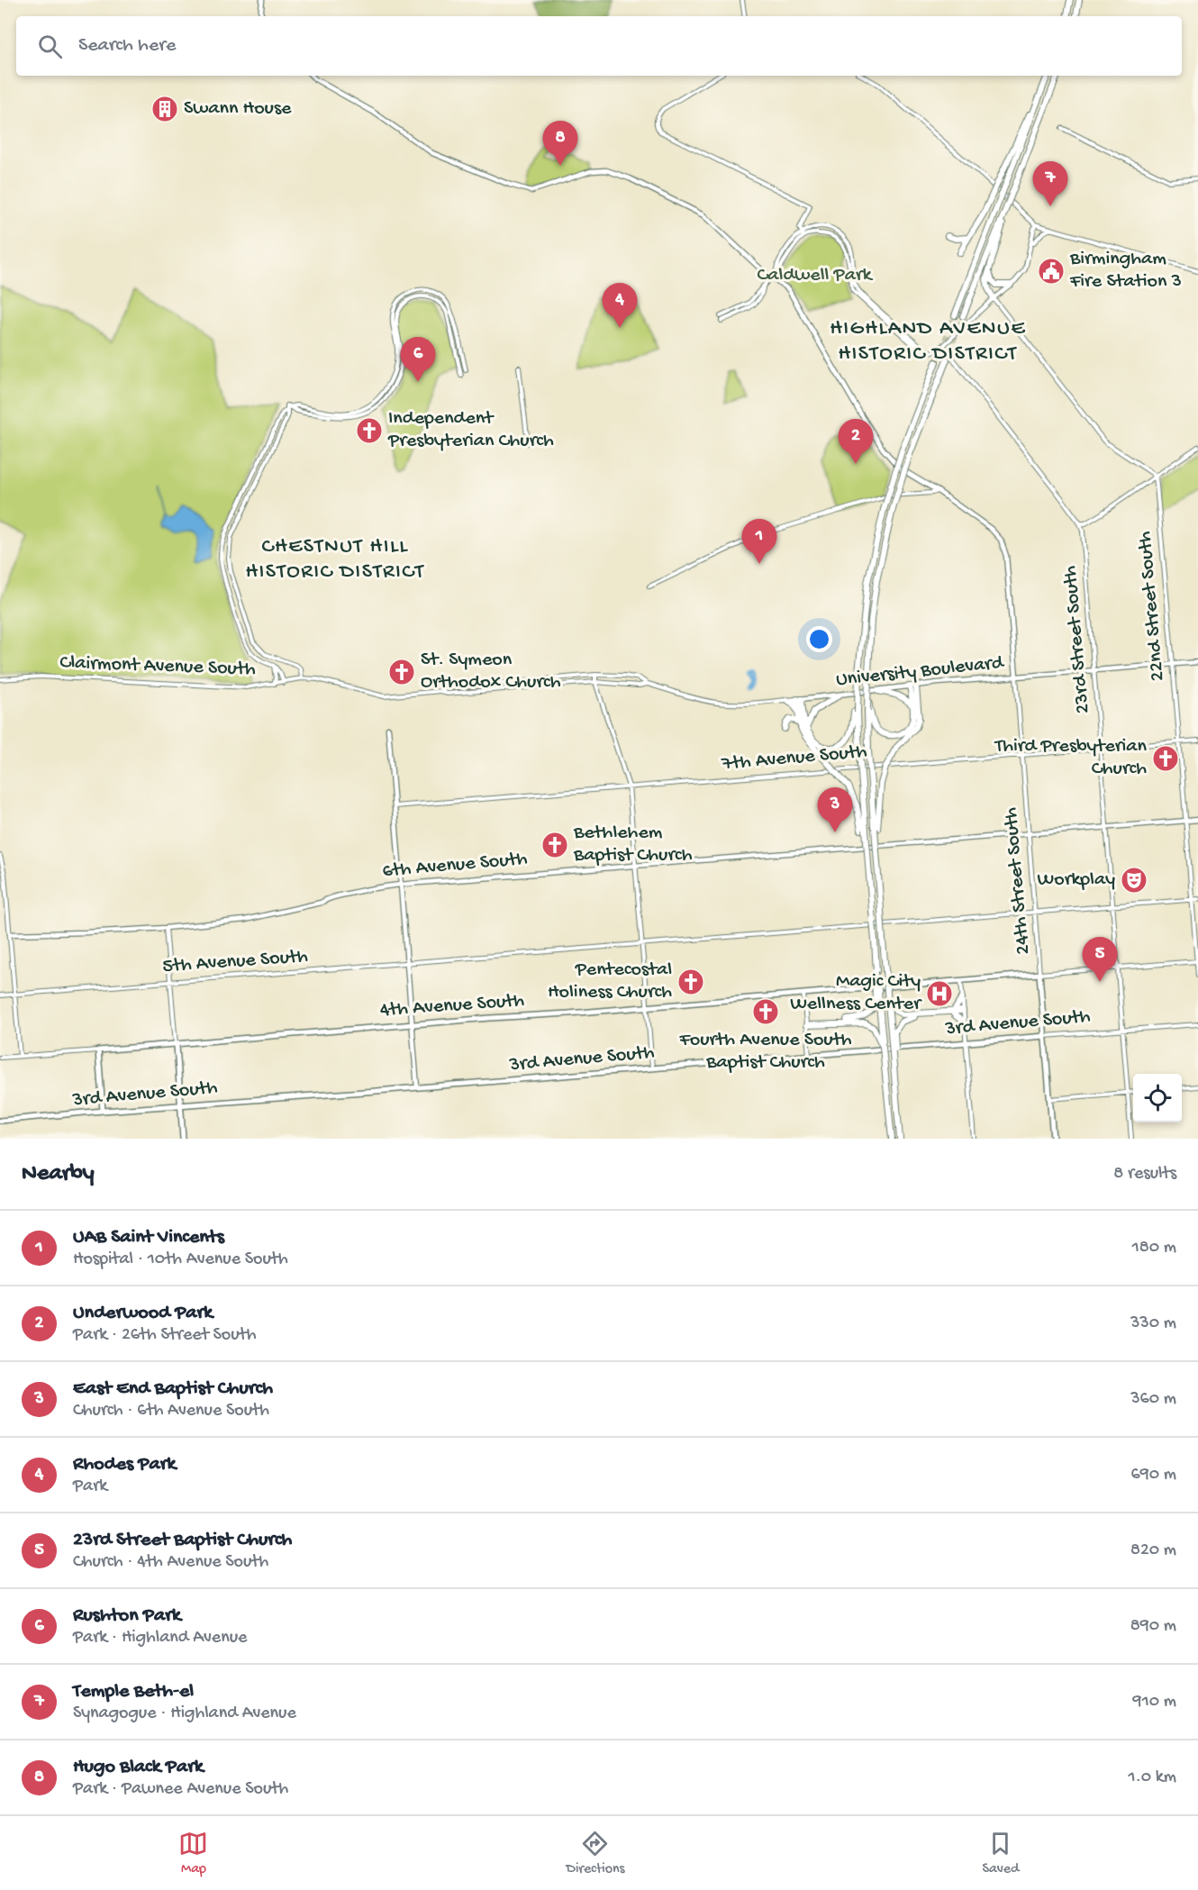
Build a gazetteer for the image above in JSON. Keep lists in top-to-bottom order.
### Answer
{
  "streets": {
    "main road": [
      "University Boulevard",
      "6th Avenue South",
      "24th Street South",
      "4th Avenue South",
      "3rd Avenue South"
    ],
    "street": [
      "22nd Street South",
      "23rd Street South",
      "Clairmont Avenue South",
      "7th Avenue South",
      "5th Avenue South"
    ]
  },
  "crossings": [
    ["22nd Street South", "University Boulevard"],
    ["22nd Street South", "7th Avenue South"],
    ["22nd Street South", "6th Avenue South"],
    ["22nd Street South", "5th Avenue South"],
    ["22nd Street South", "4th Avenue South"],
    ["23rd Street South", "University Boulevard"],
    ["23rd Street South", "7th Avenue South"],
    ["23rd Street South", "6th Avenue South"],
    ["23rd Street South", "5th Avenue South"],
    ["23rd Street South", "4th Avenue South"],
    ["23rd Street South", "3rd Avenue South"],
    ["Clairmont Avenue South", "University Boulevard"],
    ["University Boulevard", "24th Street South"],
    ["7th Avenue South", "24th Street South"],
    ["6th Avenue South", "24th Street South"],
    ["24th Street South", "5th Avenue South"],
    ["24th Street South", "4th Avenue South"],
    ["24th Street South", "3rd Avenue South"]
  ],
  "districts": ["HIGHLAND AVENUE HISTORIC DISTRICT", "CHESTNUT HILL HISTORIC DISTRICT"],
  "parks": ["Caldwell Park"],
  "places": {
    "building": ["Swann House"],
    "public building": ["Birmingham Fire Station 3"],
    "church": [
      "Independent Presbyterian Church",
      "St. Symeon Orthodox Church",
      "Third Presbyterian Church",
      "Bethlehem Baptist Church",
      "Pentecostal Holiness Church",
      "Fourth Avenue South Baptist Church"
    ],
    "theatre": ["Workplay"],
    "hospital": ["Magic City Wellness Center"]
  },
  "page": {
    "search": "Search here",
    "pins": [
      "8",
      "7",
      "4",
      "6",
      "2",
      "1",
      "3",
      "5"
    ],
    "heading": ["Nearby", "8 results"],
    "list": [
      {
        "mark": "1",
        "name": "UAB Saint Vincents",
        "note": "Hospital · 10th Avenue South",
        "value": "180 m"
      },
      {
        "mark": "2",
        "name": "Underwood Park",
        "note": "Park · 26th Street South",
        "value": "330 m"
      },
      {
        "mark": "3",
        "name": "East End Baptist Church",
        "note": "Church · 6th Avenue South",
        "value": "360 m"
      },
      {
        "mark": "4",
        "name": "Rhodes Park",
        "note": "Park",
        "value": "690 m"
      },
      {
        "mark": "5",
        "name": "23rd Street Baptist Church",
        "note": "Church · 4th Avenue South",
        "value": "820 m"
      },
      {
        "mark": "6",
        "name": "Rushton Park",
        "note": "Park · Highland Avenue",
        "value": "890 m"
      },
      {
        "mark": "7",
        "name": "Temple Beth-el",
        "note": "Synagogue · Highland Avenue",
        "value": "910 m"
      },
      {
        "mark": "8",
        "name": "Hugo Black Park",
        "note": "Park · Pawnee Avenue South",
        "value": "1.0 km"
      }
    ],
    "nav": ["Map", "Directions", "Saved"]
  }
}
